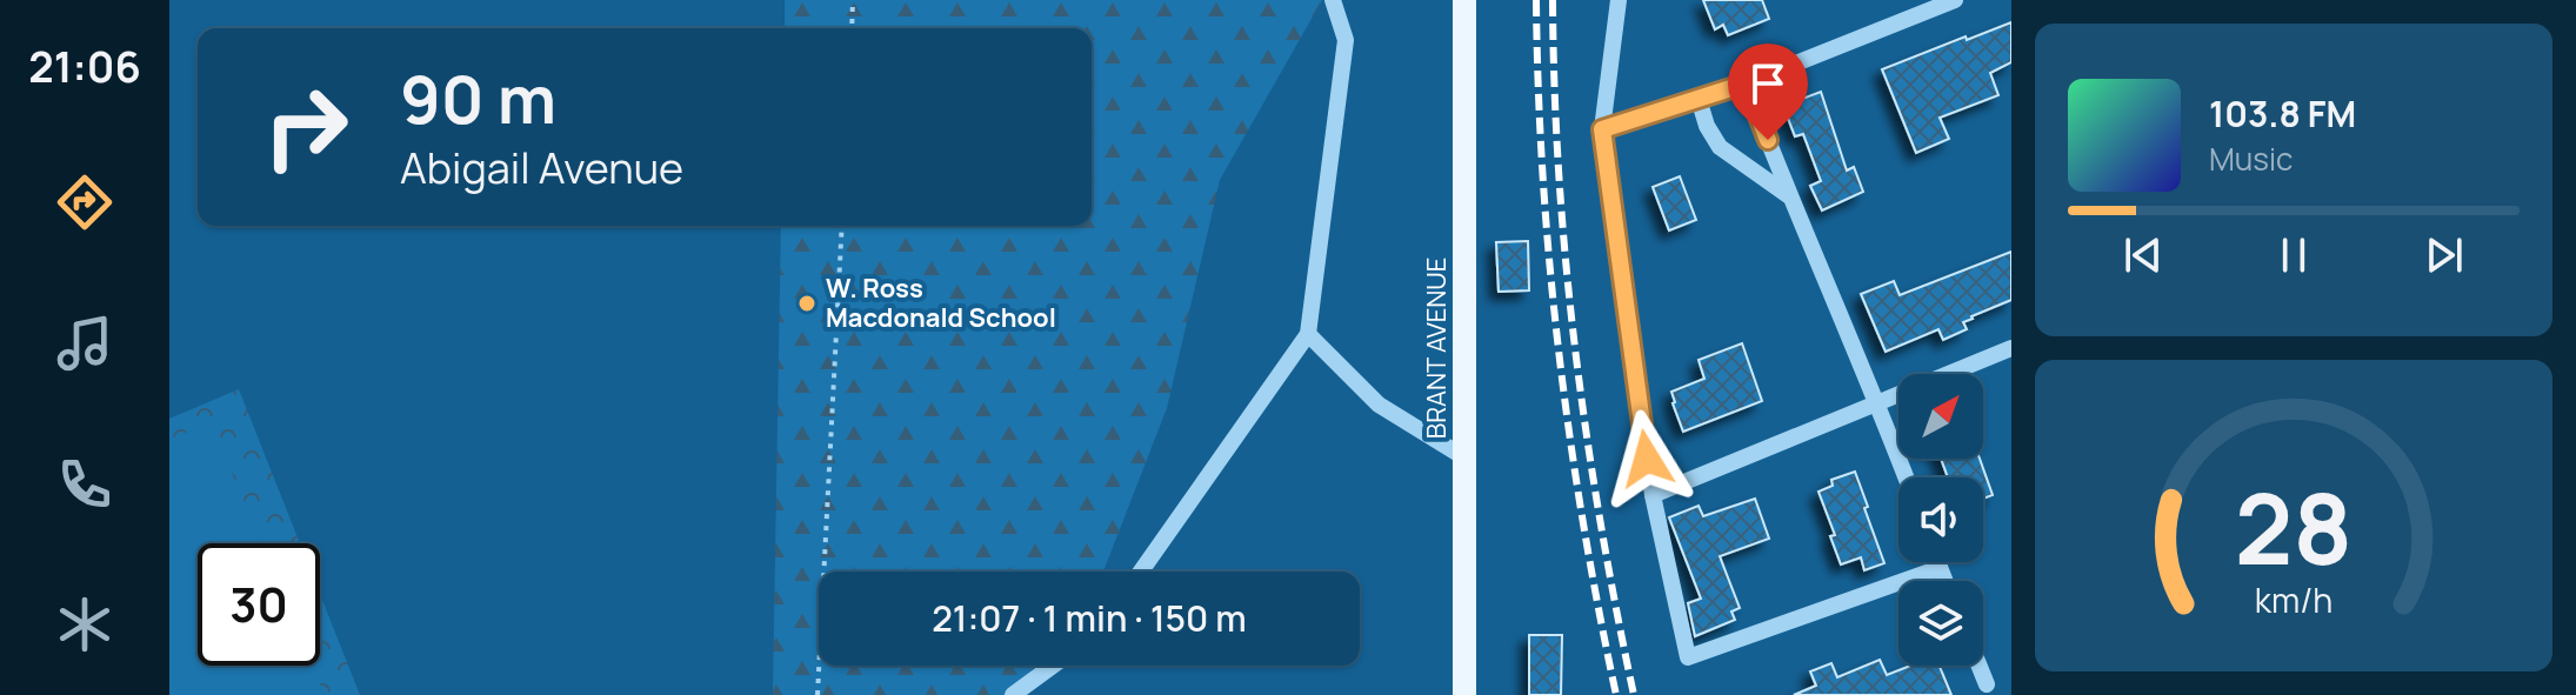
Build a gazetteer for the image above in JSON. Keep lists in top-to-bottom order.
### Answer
{
  "streets": {
    "main road": ["BRANT AVENUE"]
  },
  "places": ["W. Ross Macdonald School"],
  "north": "top right",
  "page": {
    "tabs": "21:06",
    "turn": ["90 m", "Abigail Avenue"],
    "song": ["103.8 FM", "Music"],
    "limit": "30",
    "trip": "21:07 · 1 min · 150 m",
    "gauge": ["28", "km/h"]
  }
}
